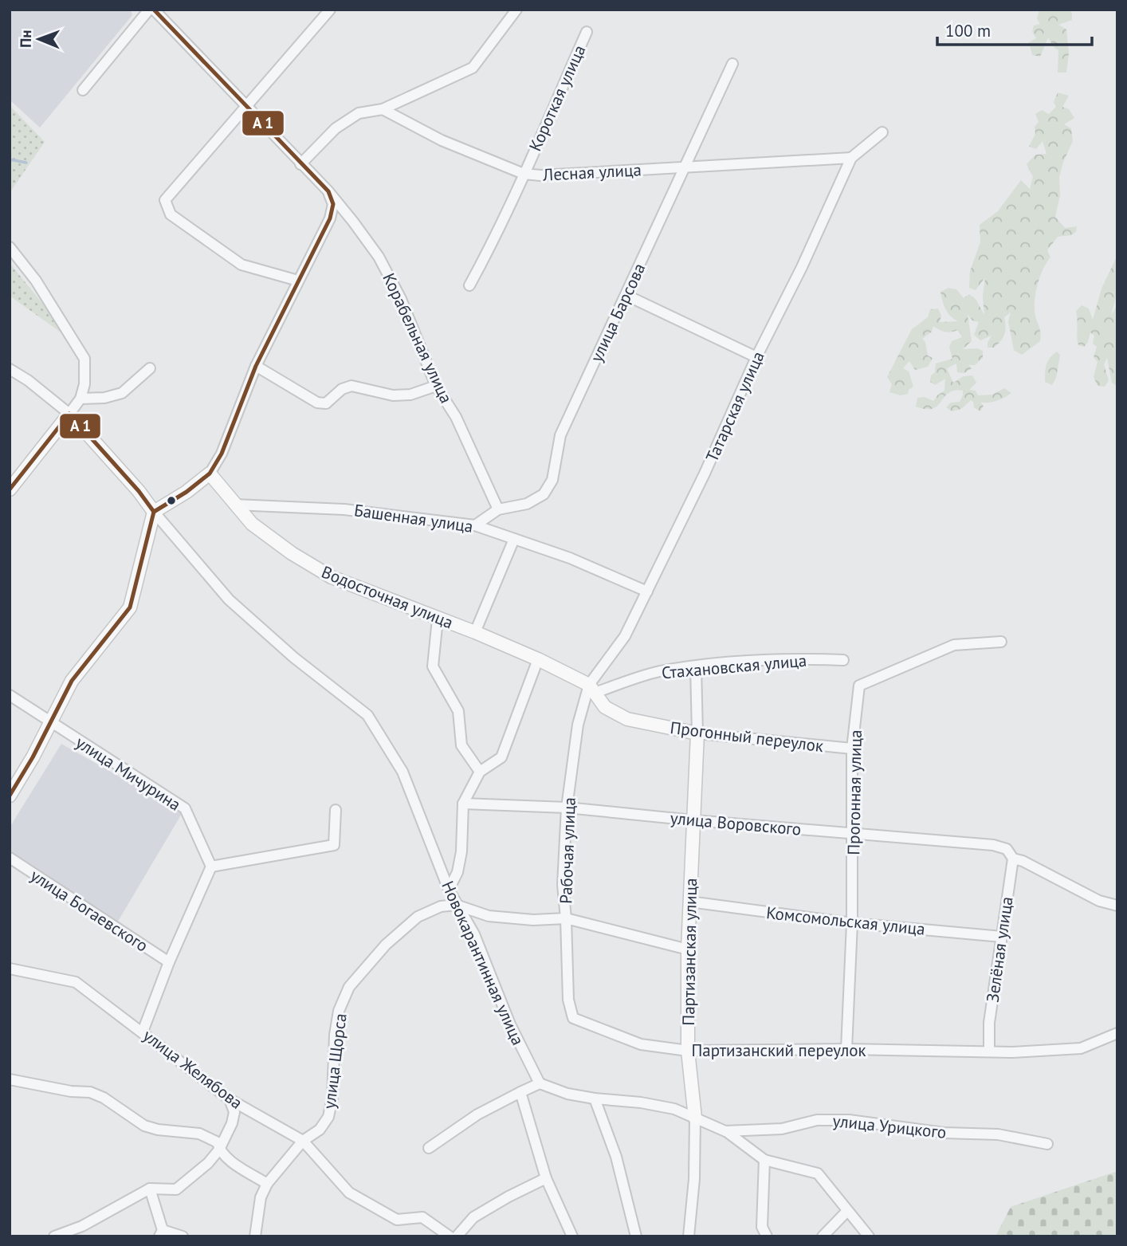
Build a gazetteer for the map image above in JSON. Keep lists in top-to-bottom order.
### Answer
{
  "streets": {
    "street": [
      "Короткая улица",
      "Лесная улица",
      "улица Барсова",
      "Корабельная улица",
      "Татарская улица",
      "Башенная улица",
      "Водосточная улица",
      "Стахановская улица",
      "Прогонный переулок",
      "улица Мичурина",
      "Прогонная улица",
      "улица Воровского",
      "Рабочая улица",
      "улица Богаевского",
      "Комсомольская улица",
      "Зелёная улица",
      "Партизанская улица",
      "Новокарантинная улица",
      "Партизанский переулок",
      "улица Щорса",
      "улица Желябова",
      "улица Урицкого"
    ]
  },
  "crossings": [
    ["Короткая улица", "Лесная улица"],
    ["Лесная улица", "улица Барсова"],
    ["Лесная улица", "Татарская улица"],
    ["улица Барсова", "Корабельная улица"],
    ["улица Барсова", "Башенная улица"],
    ["Татарская улица", "Башенная улица"],
    ["Татарская улица", "Водосточная улица"],
    ["Татарская улица", "Стахановская улица"],
    ["Татарская улица", "Прогонный переулок"],
    ["Татарская улица", "Рабочая улица"],
    ["Башенная улица", "Водосточная улица"],
    ["Водосточная улица", "Стахановская улица"],
    ["Водосточная улица", "Прогонный переулок"],
    ["Водосточная улица", "Рабочая улица"],
    ["Стахановская улица", "Прогонный переулок"],
    ["Стахановская улица", "Рабочая улица"],
    ["Стахановская улица", "Партизанская улица"],
    ["Прогонный переулок", "Прогонная улица"],
    ["Прогонный переулок", "Рабочая улица"],
    ["Прогонный переулок", "Партизанская улица"],
    ["Прогонная улица", "улица Воровского"],
    ["Прогонная улица", "Комсомольская улица"],
    ["Прогонная улица", "Партизанский переулок"],
    ["улица Воровского", "Рабочая улица"],
    ["улица Воровского", "Зелёная улица"],
    ["улица Воровского", "Партизанская улица"],
    ["Рабочая улица", "Партизанский переулок"],
    ["Комсомольская улица", "Зелёная улица"],
    ["Комсомольская улица", "Партизанская улица"],
    ["Зелёная улица", "Партизанский переулок"],
    ["Партизанская улица", "Партизанский переулок"],
    ["Партизанская улица", "улица Урицкого"],
    ["Новокарантинная улица", "улица Щорса"],
    ["Новокарантинная улица", "улица Урицкого"],
    ["улица Щорса", "улица Желябова"]
  ],
  "scale_bar": "100 m",
  "north": "left"
}
